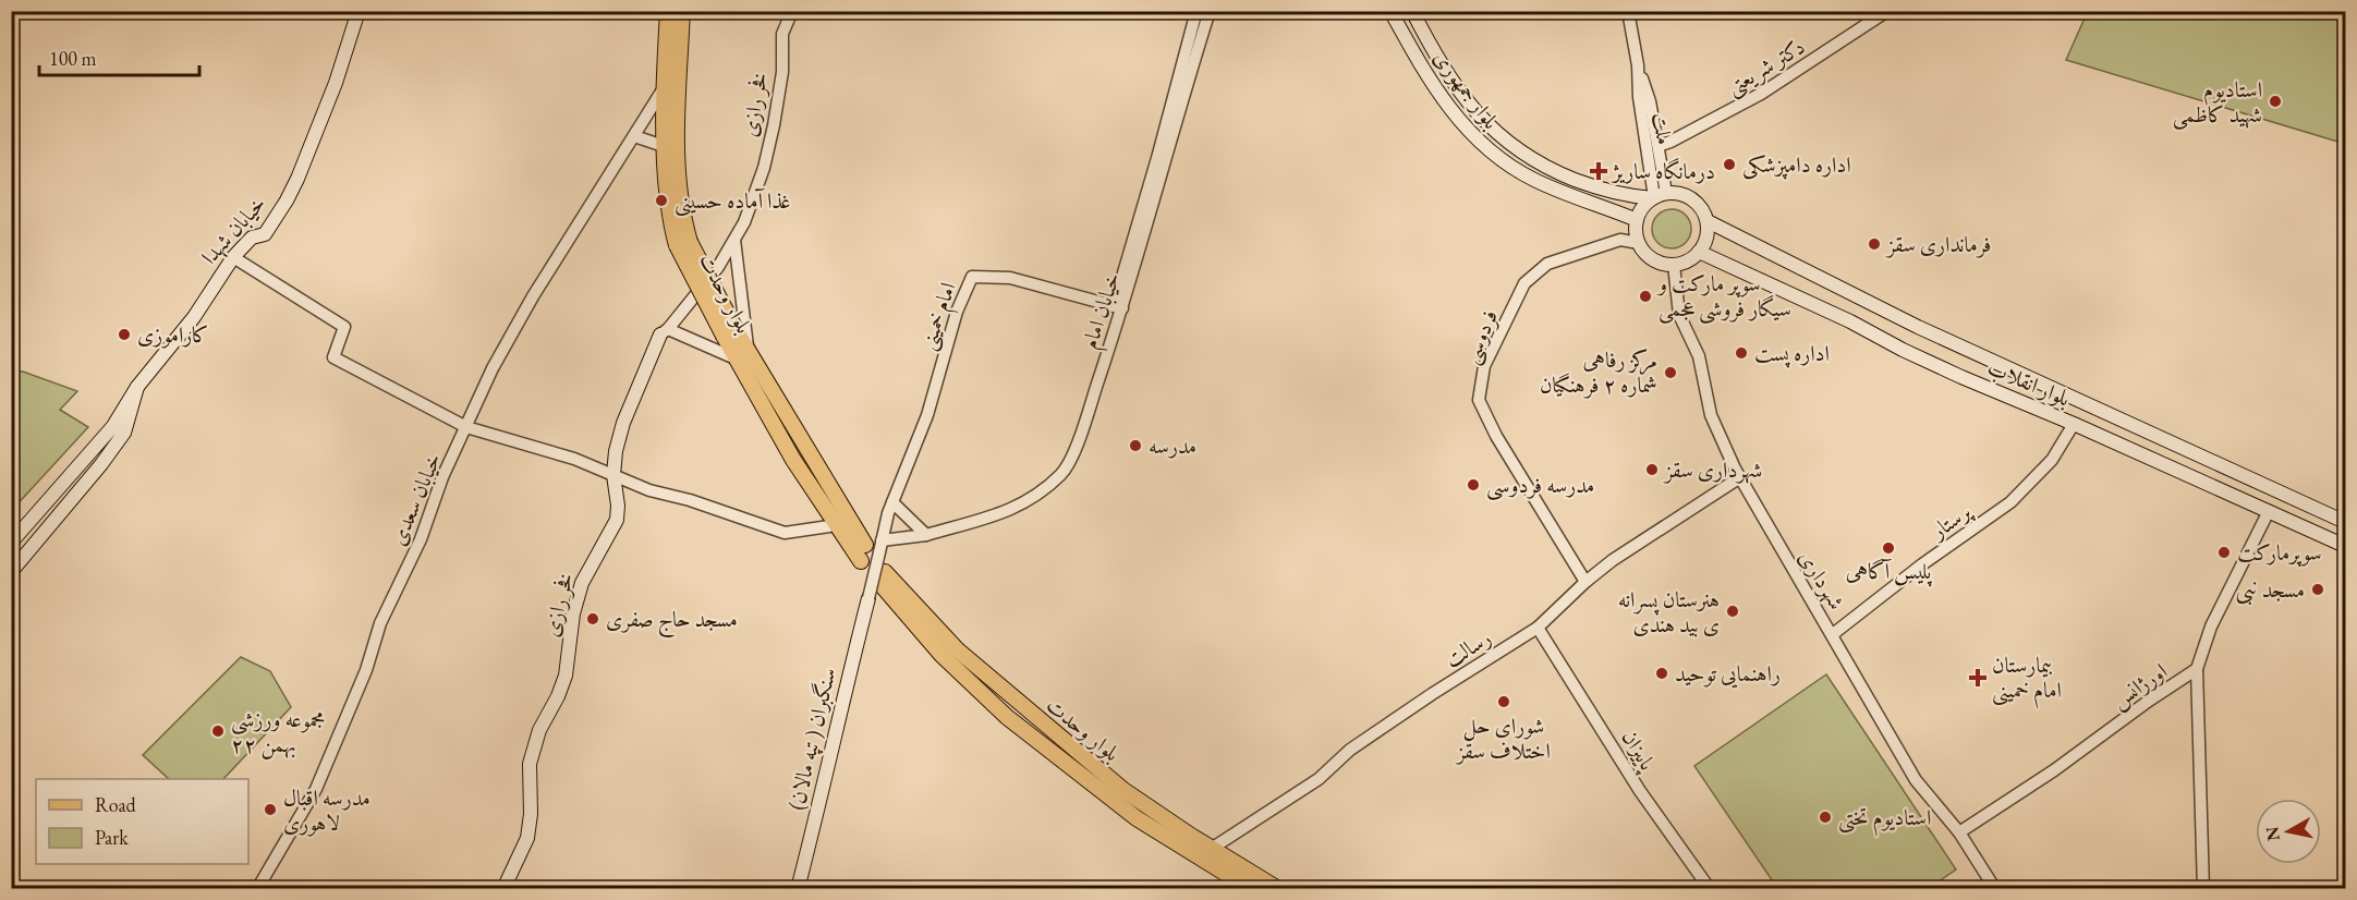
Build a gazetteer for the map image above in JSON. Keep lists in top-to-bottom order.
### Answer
{
  "streets": {
    "main road": [
      "بلوار جمهوری",
      "فخر رازی",
      "خیابان شهدا",
      "بلوار وحدت",
      "بلوار انقلاب",
      "سنگبران ( تپه مالان)"
    ],
    "street": [
      "دکتر شریعتی",
      "ملت",
      "خیابان امام",
      "امام خمینی",
      "فردوسی",
      "خیابان سعدی",
      "پرستار",
      "شهرداری",
      "رسالت",
      "اورژانس",
      "پاییزان"
    ]
  },
  "crossings": [
    ["دکتر شریعتی", "ملت"],
    ["بلوار جمهوری", "ملت"],
    ["بلوار جمهوری", "فردوسی"],
    ["بلوار جمهوری", "بلوار انقلاب"],
    ["بلوار جمهوری", "شهرداری"],
    ["ملت", "فردوسی"],
    ["ملت", "بلوار انقلاب"],
    ["ملت", "شهرداری"],
    ["بلوار وحدت", "خیابان سعدی"],
    ["بلوار وحدت", "رسالت"],
    ["خیابان امام", "امام خمینی"],
    ["فردوسی", "بلوار انقلاب"],
    ["فردوسی", "شهرداری"],
    ["فردوسی", "رسالت"],
    ["بلوار انقلاب", "پرستار"],
    ["بلوار انقلاب", "شهرداری"],
    ["بلوار انقلاب", "اورژانس"],
    ["پرستار", "شهرداری"],
    ["شهرداری", "رسالت"],
    ["شهرداری", "اورژانس"],
    ["رسالت", "پاییزان"]
  ],
  "places": {
    "other": [
      "استادیوم شهید کاظمی",
      "اداره دامپزشکی",
      "غذا آماده حسینی",
      "فرمانداری سقز",
      "سوپر مارکت و سیگار فروشی عجمی",
      "کاراموزی",
      "اداره پست",
      "مرکز رفاهی شماره ۲ فرهنگیان",
      "مدرسه",
      "شهرداری سقز",
      "مدرسه فردوسی",
      "پلیس آگاهی",
      "سوپرمارکت",
      "مسجد نبی",
      "هنرستان پسرانه ی بید هندی",
      "مسجد حاج صفری",
      "راهنمایی توحید",
      "شورای حل اختلاف سقز",
      "مجموعه ورزشی ۲۲ بهمن",
      "مدرسه اقبال لاهوری",
      "استادیوم تختی"
    ],
    "health": ["درمانگاه ساریژ", "بیمارستان امام خمینی"]
  },
  "legend": ["Road", "Park"],
  "scale_bar": "100 m",
  "north": "left"
}
